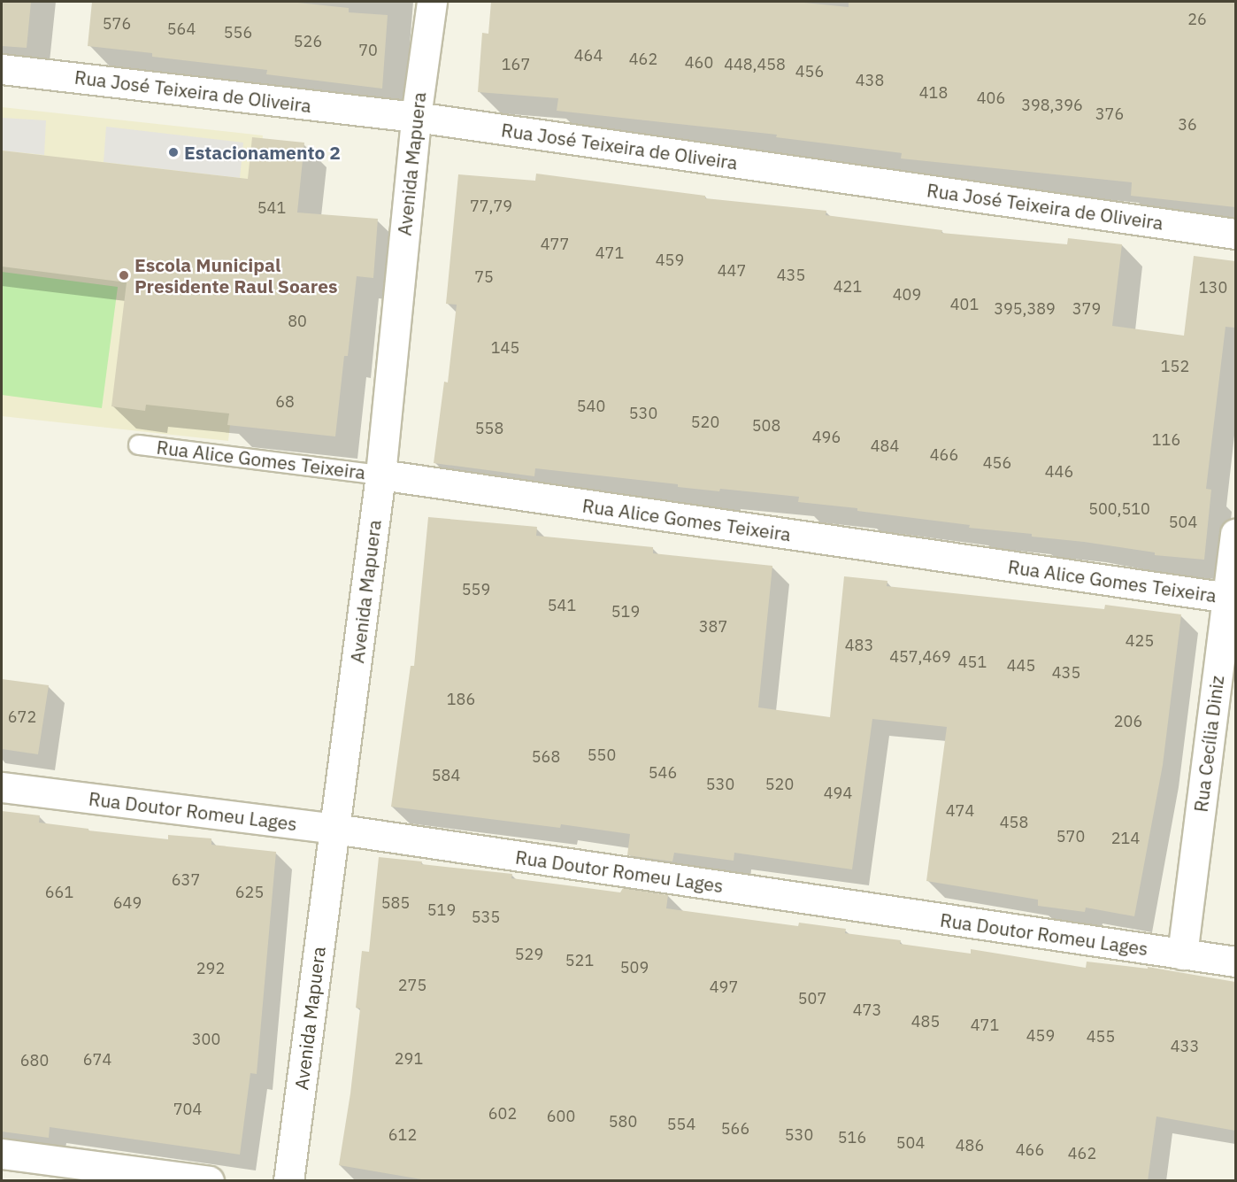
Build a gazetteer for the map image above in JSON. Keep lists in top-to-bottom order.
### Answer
{
  "streets": {
    "street": [
      "Rua José Teixeira de Oliveira",
      "Avenida Mapuera",
      "Rua Alice Gomes Teixeira",
      "Rua Cecília Diniz",
      "Rua Doutor Romeu Lages"
    ]
  },
  "crossings": [
    ["Rua José Teixeira de Oliveira", "Avenida Mapuera"],
    ["Avenida Mapuera", "Rua Alice Gomes Teixeira"],
    ["Avenida Mapuera", "Rua Doutor Romeu Lages"],
    ["Rua Alice Gomes Teixeira", "Rua Cecília Diniz"],
    ["Rua Cecília Diniz", "Rua Doutor Romeu Lages"]
  ],
  "places": ["Estacionamento 2", "Escola Municipal Presidente Raul Soares"],
  "house_numbers": [
    "26",
    "576",
    "564",
    "556",
    "526",
    "70",
    "464",
    "462",
    "460",
    "167",
    "448,458",
    "456",
    "438",
    "418",
    "406",
    "398,396",
    "376",
    "36",
    "77,79",
    "541",
    "477",
    "471",
    "459",
    "447",
    "435",
    "75",
    "421",
    "130",
    "409",
    "401",
    "395,389",
    "379",
    "80",
    "145",
    "152",
    "68",
    "540",
    "530",
    "520",
    "508",
    "558",
    "496",
    "116",
    "484",
    "466",
    "456",
    "446",
    "500,510",
    "504",
    "559",
    "541",
    "519",
    "387",
    "425",
    "483",
    "457,469",
    "451",
    "445",
    "435",
    "186",
    "672",
    "206",
    "550",
    "568",
    "546",
    "584",
    "530",
    "520",
    "494",
    "474",
    "458",
    "570",
    "214",
    "637",
    "661",
    "625",
    "649",
    "585",
    "519",
    "535",
    "529",
    "521",
    "509",
    "292",
    "275",
    "497",
    "507",
    "473",
    "485",
    "471",
    "459",
    "455",
    "300",
    "433",
    "291",
    "674",
    "680",
    "704",
    "602",
    "600",
    "580",
    "554",
    "566",
    "612",
    "530",
    "516",
    "504",
    "486",
    "466",
    "462"
  ]
}
